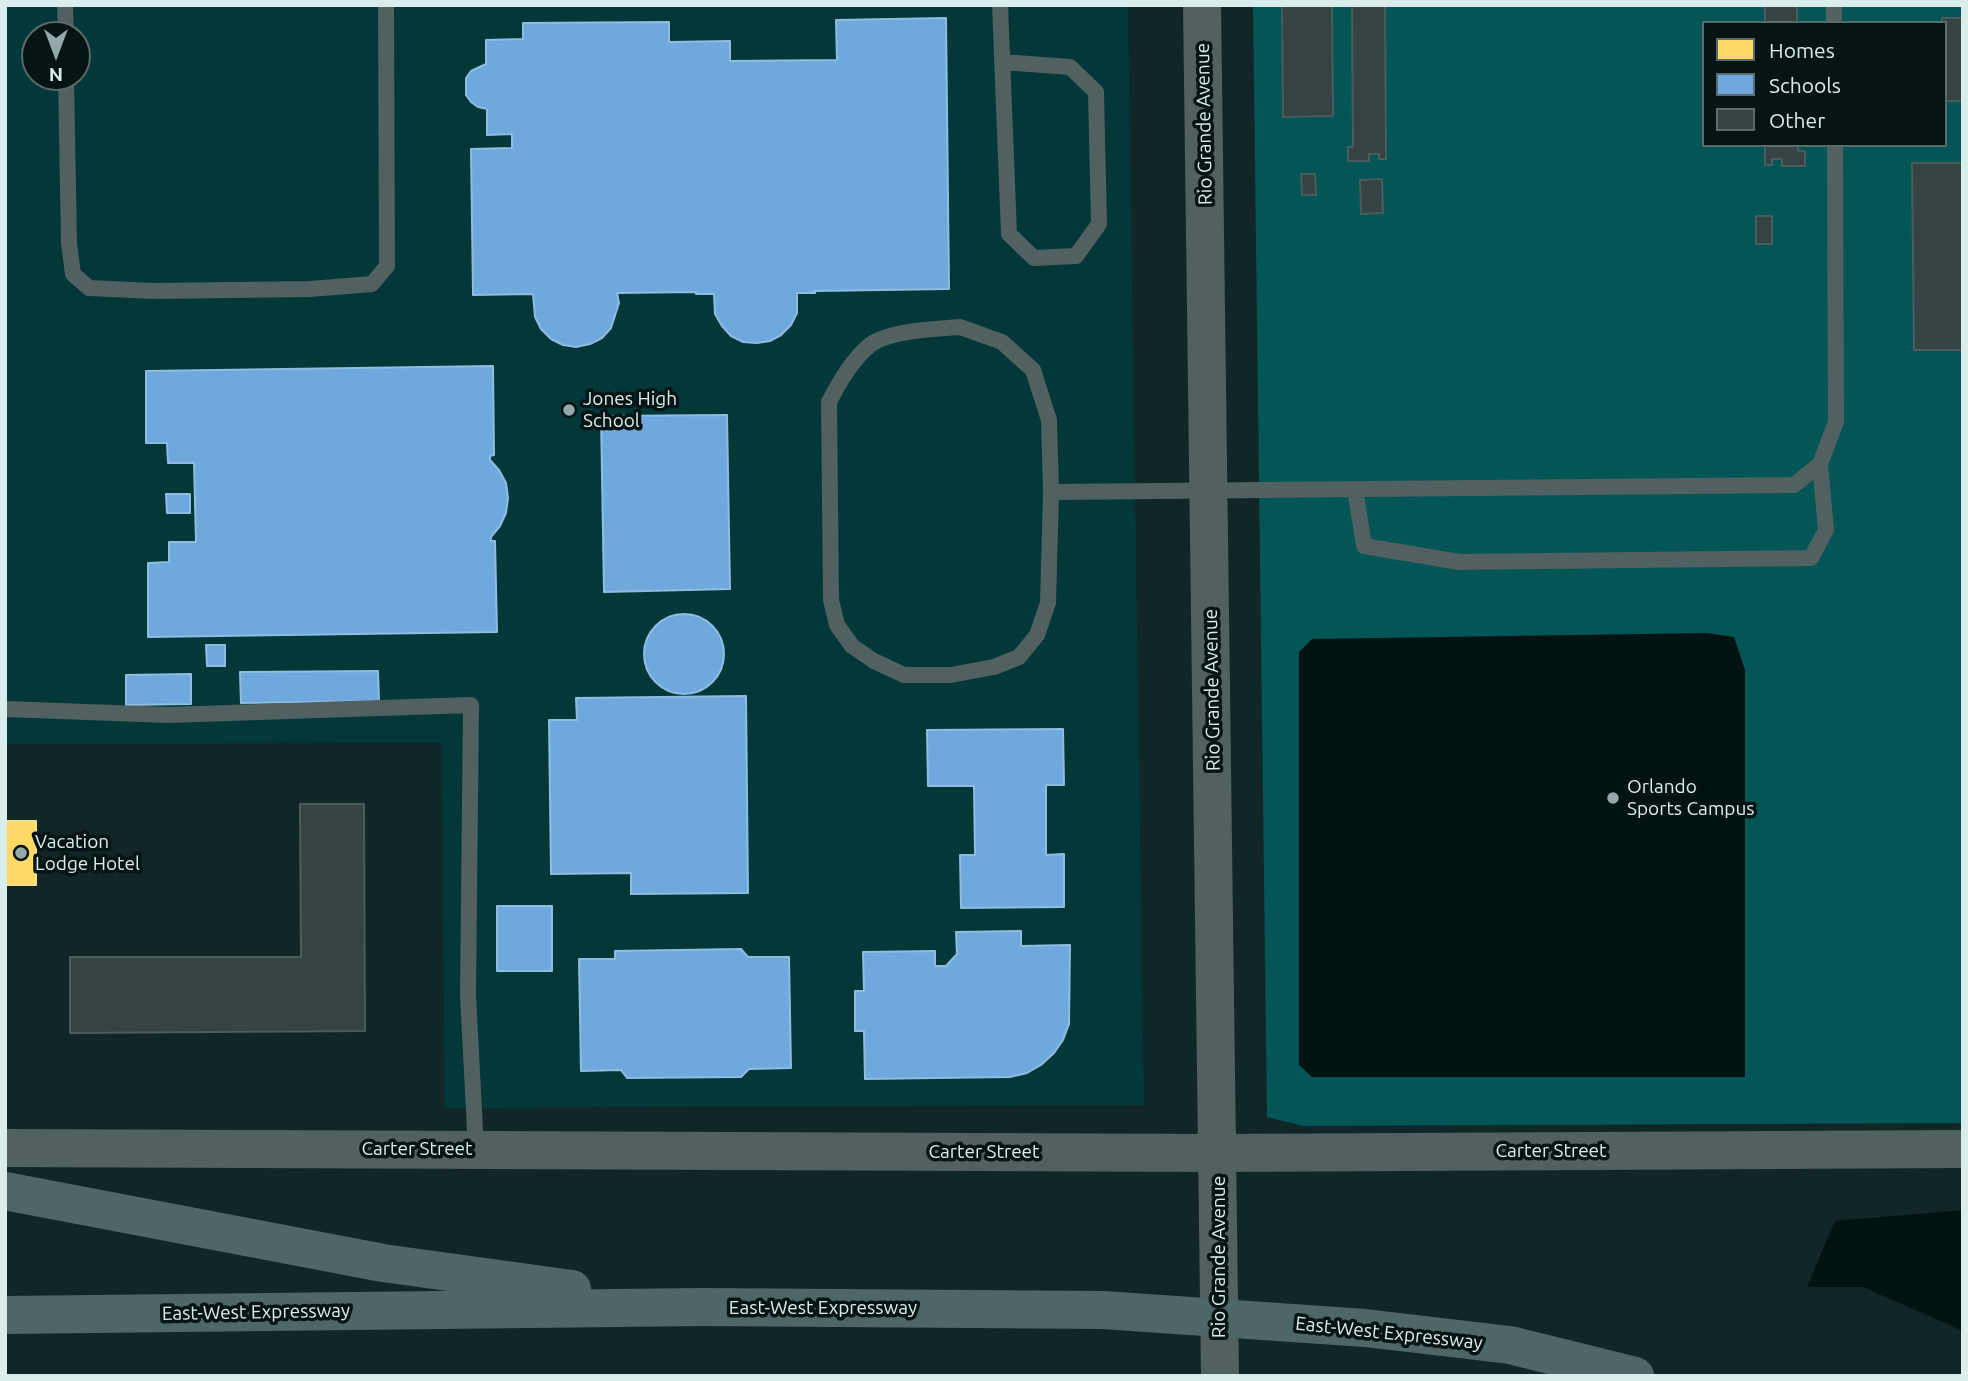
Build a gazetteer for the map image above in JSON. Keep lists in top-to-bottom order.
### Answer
{
  "streets": {
    "highway": ["East-West Expressway"],
    "street": ["Rio Grande Avenue", "Carter Street"]
  },
  "crossings": [
    ["Rio Grande Avenue", "Carter Street"]
  ],
  "places": ["Jones High School", "Orlando Sports Campus", "Vacation Lodge Hotel"],
  "legend": ["Homes", "Schools", "Other"],
  "north": "bottom"
}
